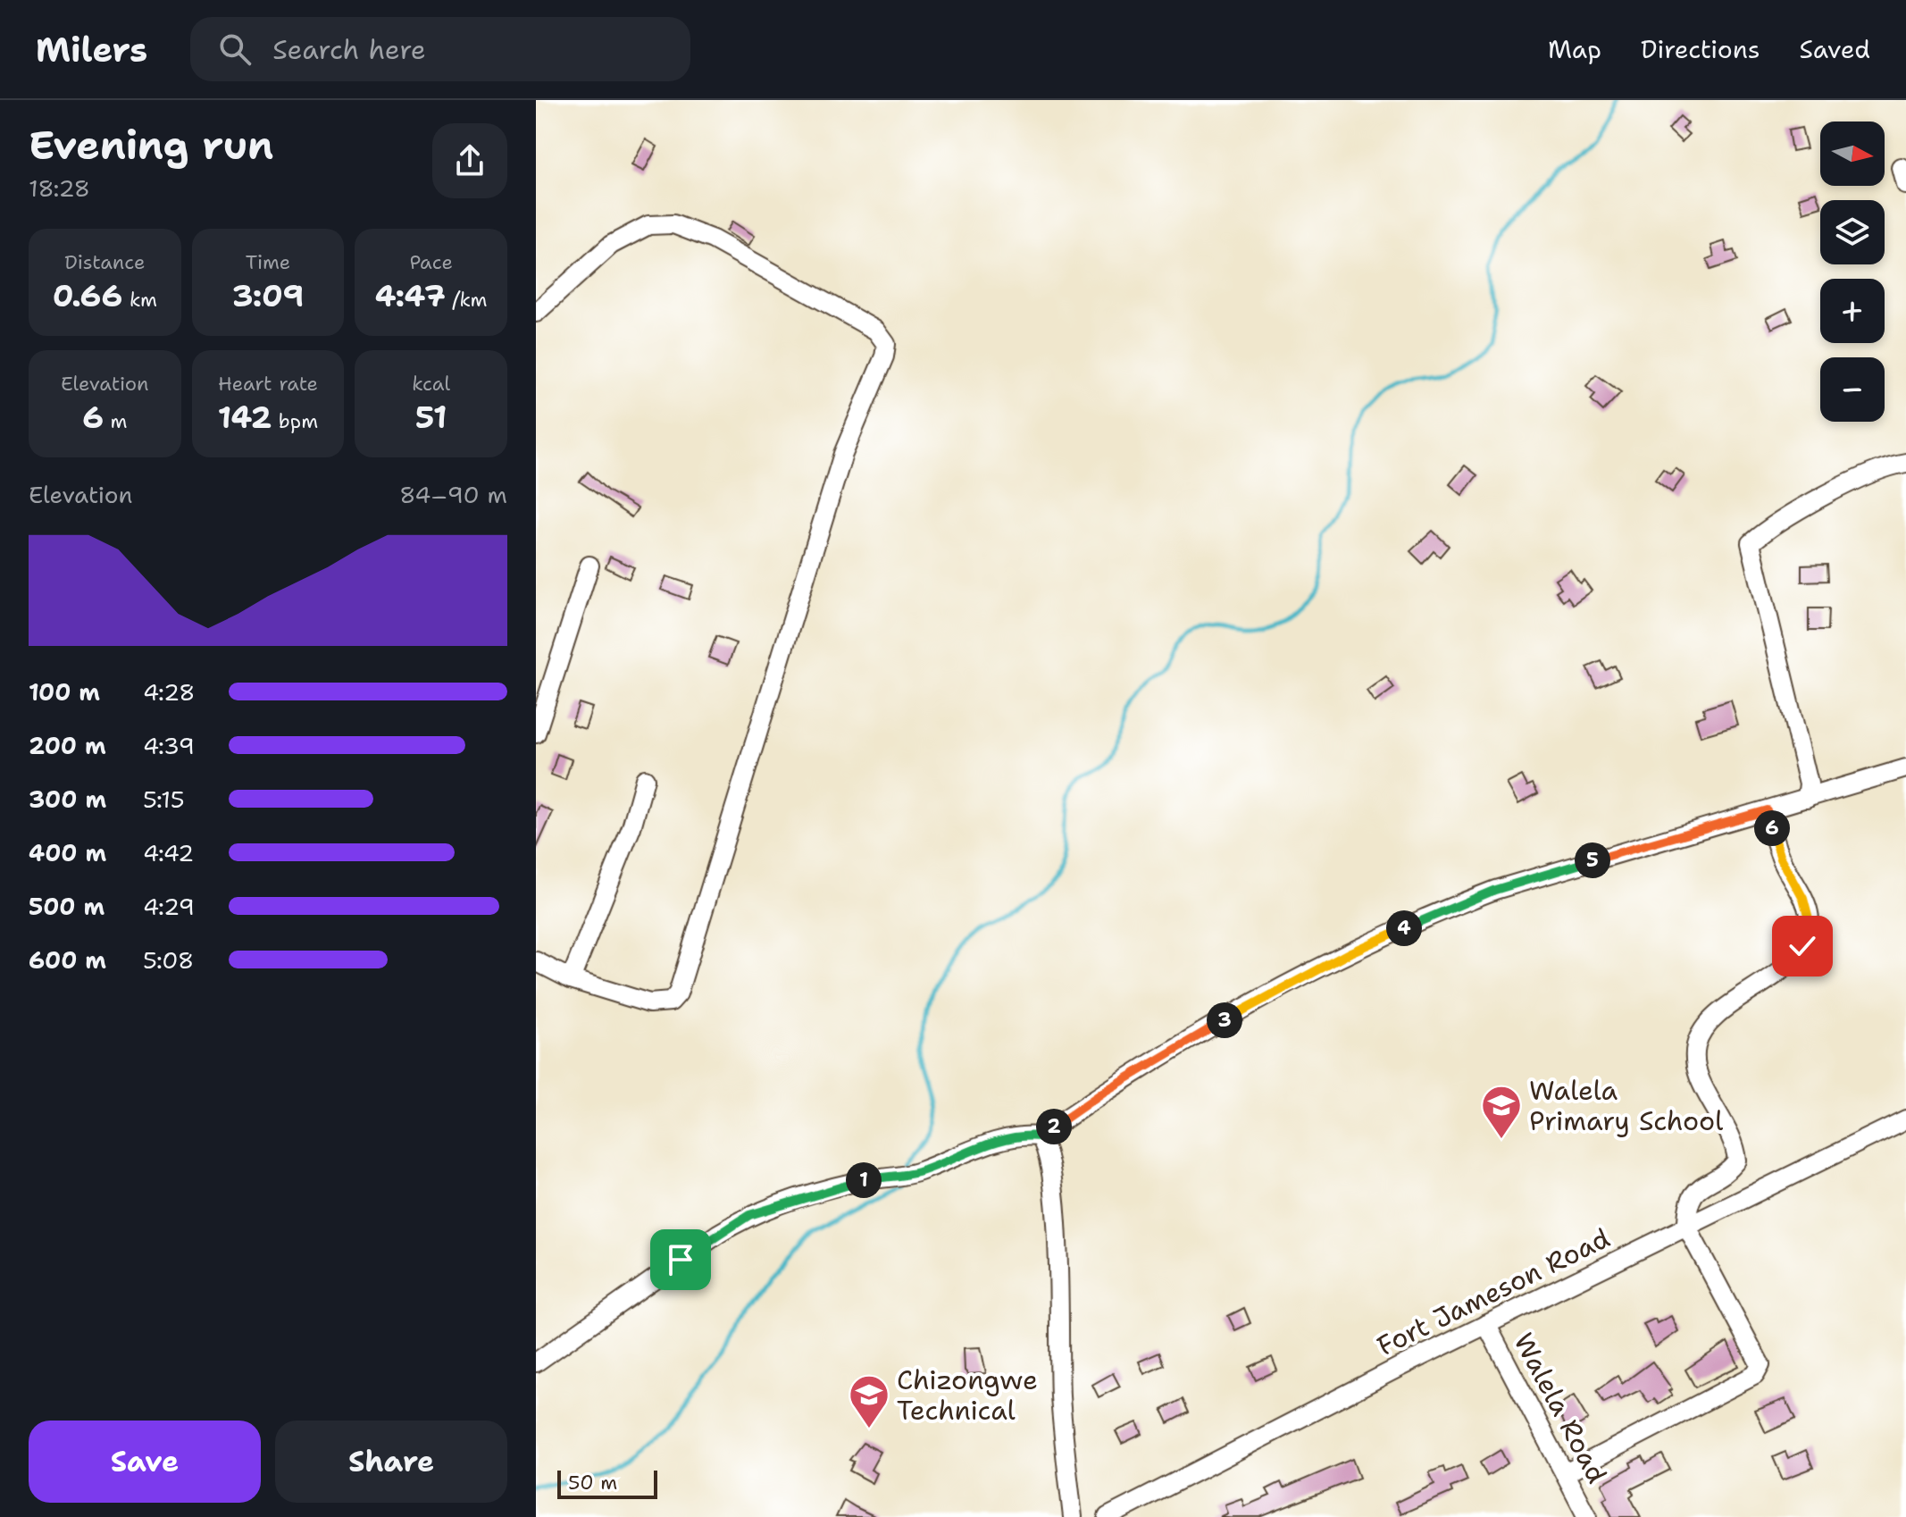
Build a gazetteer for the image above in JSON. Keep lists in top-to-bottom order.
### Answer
{
  "streets": {
    "street": ["Fort Jameson Road", "Walela Road"]
  },
  "crossings": [
    ["Fort Jameson Road", "Walela Road"]
  ],
  "places": {
    "school or university": ["Walela Primary School", "Chizongwe Technical"]
  },
  "scale_bar": "50 m",
  "north": "right",
  "page": {
    "header": "Milers",
    "search": "Search here",
    "nav": ["Map", "Directions", "Saved"],
    "heading": ["Evening run", "18:28"],
    "map_buttons": ["+", "−"],
    "stats": [
      ["Distance", "0.66 km"],
      ["Time", "3:09"],
      ["Pace", "4:47 /km"],
      ["Elevation", "6 m"],
      ["Heart rate", "142 bpm"],
      ["kcal", "51"]
    ],
    "chart": ["Elevation", "84–90 m"],
    "list": [
      {
        "name": "100 m",
        "note": "4:28"
      },
      {
        "name": "200 m",
        "note": "4:39"
      },
      {
        "name": "300 m",
        "note": "5:15"
      },
      {
        "name": "400 m",
        "note": "4:42"
      },
      {
        "name": "500 m",
        "note": "4:29"
      },
      {
        "name": "600 m",
        "note": "5:08"
      }
    ],
    "pins": [
      "6",
      "5",
      "4",
      "3",
      "2",
      "1"
    ],
    "buttons": ["Save", "Share"],
    "scale": "50 m"
  }
}
